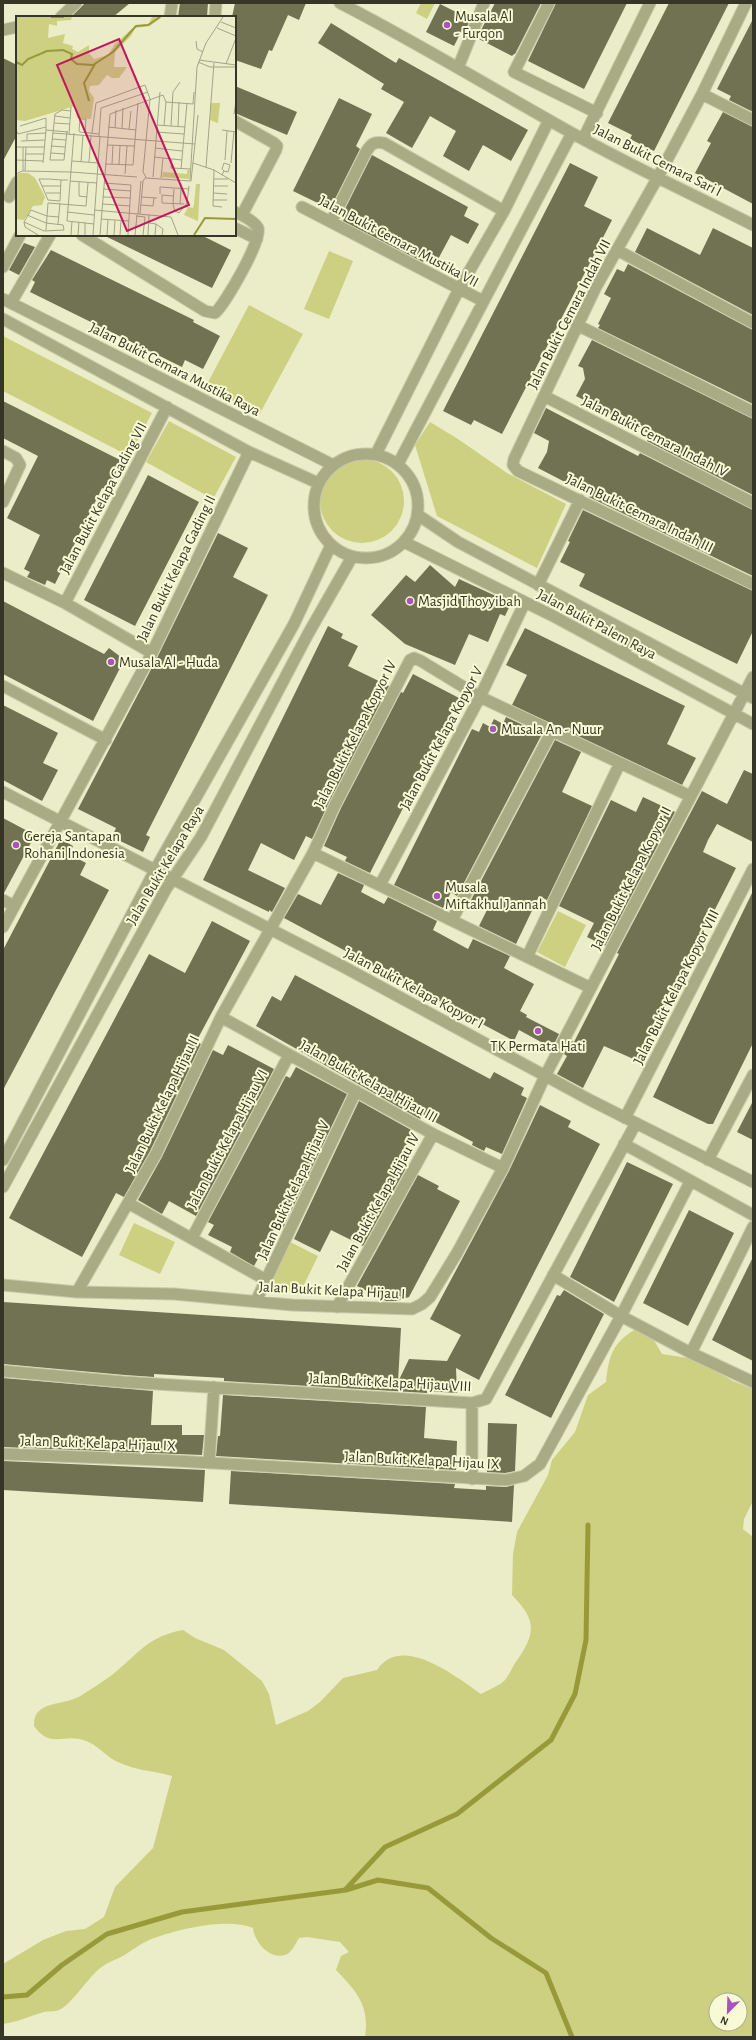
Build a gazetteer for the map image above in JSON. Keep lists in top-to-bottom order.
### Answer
{
  "streets": {
    "street": [
      "Jalan Bukit Cemara Sari I",
      "Jalan Bukit Cemara Mustika VII",
      "Jalan Bukit Cemara Indah VII",
      "Jalan Bukit Cemara Mustika Raya",
      "Jalan Bukit Cemara Indah IV",
      "Jalan Bukit Kelapa Gading VII",
      "Jalan Bukit Cemara Indah III",
      "Jalan Bukit Kelapa Gading II",
      "Jalan Bukit Palem Raya",
      "Jalan Bukit Kelapa Kopyor IV",
      "Jalan Bukit Kelapa Kopyor V",
      "Jalan Bukit Kelapa Raya",
      "Jalan Bukit Kelapa Kopyor II",
      "Jalan Bukit Kelapa Kopyor VIII",
      "Jalan Bukit Kelapa Kopyor I",
      "Jalan Bukit Kelapa Hijau III",
      "Jalan Bukit Kelapa Hijau II",
      "Jalan Bukit Kelapa Hijau VI",
      "Jalan Bukit Kelapa Hijau V",
      "Jalan Bukit Kelapa Hijau IV",
      "Jalan Bukit Kelapa Hijau I",
      "Jalan Bukit Kelapa Hijau VIII",
      "Jalan Bukit Kelapa Hijau IX"
    ]
  },
  "crossings": [
    ["Jalan Bukit Cemara Sari I", "Jalan Bukit Cemara Indah VII"],
    ["Jalan Bukit Cemara Indah VII", "Jalan Bukit Cemara Indah IV"],
    ["Jalan Bukit Cemara Indah VII", "Jalan Bukit Cemara Indah III"],
    ["Jalan Bukit Cemara Mustika Raya", "Jalan Bukit Palem Raya"],
    ["Jalan Bukit Cemara Mustika Raya", "Jalan Bukit Kelapa Raya"],
    ["Jalan Bukit Kelapa Gading II", "Jalan Bukit Kelapa Kopyor I"],
    ["Jalan Bukit Palem Raya", "Jalan Bukit Kelapa Kopyor V"],
    ["Jalan Bukit Palem Raya", "Jalan Bukit Kelapa Raya"],
    ["Jalan Bukit Palem Raya", "Jalan Bukit Kelapa Kopyor II"],
    ["Jalan Bukit Kelapa Kopyor IV", "Jalan Bukit Kelapa Kopyor V"],
    ["Jalan Bukit Kelapa Kopyor IV", "Jalan Bukit Kelapa Kopyor II"],
    ["Jalan Bukit Kelapa Kopyor IV", "Jalan Bukit Kelapa Kopyor I"],
    ["Jalan Bukit Kelapa Kopyor IV", "Jalan Bukit Kelapa Hijau II"],
    ["Jalan Bukit Kelapa Raya", "Jalan Bukit Kelapa Kopyor I"],
    ["Jalan Bukit Kelapa Kopyor II", "Jalan Bukit Kelapa Kopyor I"],
    ["Jalan Bukit Kelapa Kopyor II", "Jalan Bukit Kelapa Hijau I"],
    ["Jalan Bukit Kelapa Kopyor VIII", "Jalan Bukit Kelapa Kopyor I"],
    ["Jalan Bukit Kelapa Kopyor I", "Jalan Bukit Kelapa Hijau II"],
    ["Jalan Bukit Kelapa Kopyor I", "Jalan Bukit Kelapa Hijau I"],
    ["Jalan Bukit Kelapa Kopyor I", "Jalan Bukit Kelapa Hijau VIII"],
    ["Jalan Bukit Kelapa Hijau III", "Jalan Bukit Kelapa Hijau II"],
    ["Jalan Bukit Kelapa Hijau III", "Jalan Bukit Kelapa Hijau VI"],
    ["Jalan Bukit Kelapa Hijau III", "Jalan Bukit Kelapa Hijau V"],
    ["Jalan Bukit Kelapa Hijau III", "Jalan Bukit Kelapa Hijau IV"],
    ["Jalan Bukit Kelapa Hijau III", "Jalan Bukit Kelapa Hijau I"],
    ["Jalan Bukit Kelapa Hijau II", "Jalan Bukit Kelapa Hijau I"],
    ["Jalan Bukit Kelapa Hijau V", "Jalan Bukit Kelapa Hijau I"],
    ["Jalan Bukit Kelapa Hijau IV", "Jalan Bukit Kelapa Hijau I"]
  ],
  "places": [
    "Musala Al - Furqon",
    "Masjid Thoyyibah",
    "Musala Al - Huda",
    "Musala An - Nuur",
    "Gereja Santapan Rohani Indonesia",
    "Musala Miftakhul Jannah",
    "TK Permata Hati"
  ],
  "north": "bottom left"
}
